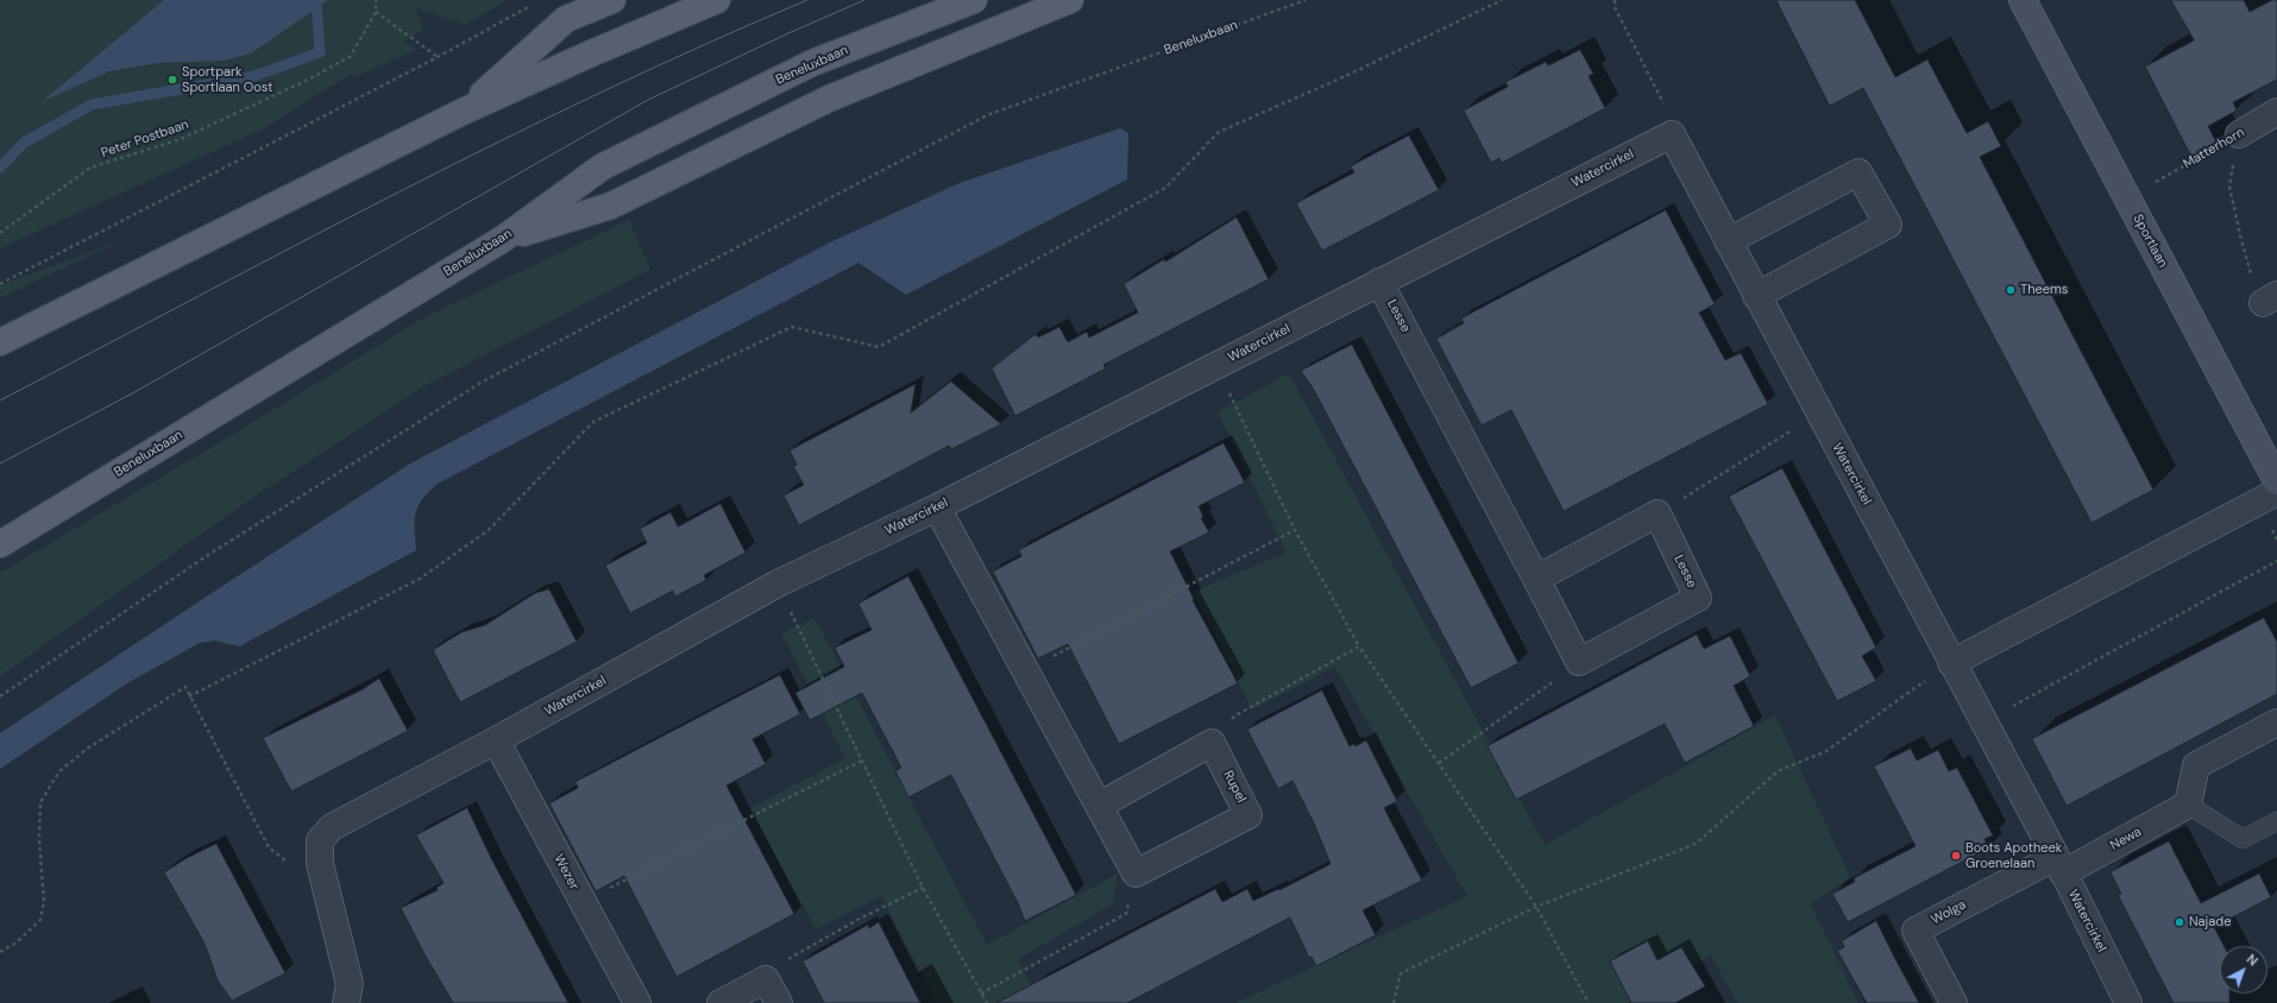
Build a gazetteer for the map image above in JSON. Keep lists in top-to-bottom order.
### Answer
{
  "streets": {
    "main road": ["Beneluxbaan"],
    "street": [
      "Matterhorn",
      "Watercirkel",
      "Sportlaan",
      "Lesse",
      "Rupel",
      "Newa",
      "Wezer",
      "Wolga"
    ],
    "path": ["Peter Postbaan"]
  },
  "crossings": [
    ["Watercirkel", "Lesse"],
    ["Watercirkel", "Newa"],
    ["Watercirkel", "Wezer"],
    ["Watercirkel", "Wolga"],
    ["Newa", "Wolga"]
  ],
  "places": [
    "Sportpark Sportlaan Oost",
    "Theems",
    "Boots Apotheek Groenelaan",
    "Najade"
  ],
  "north": "top right"
}
